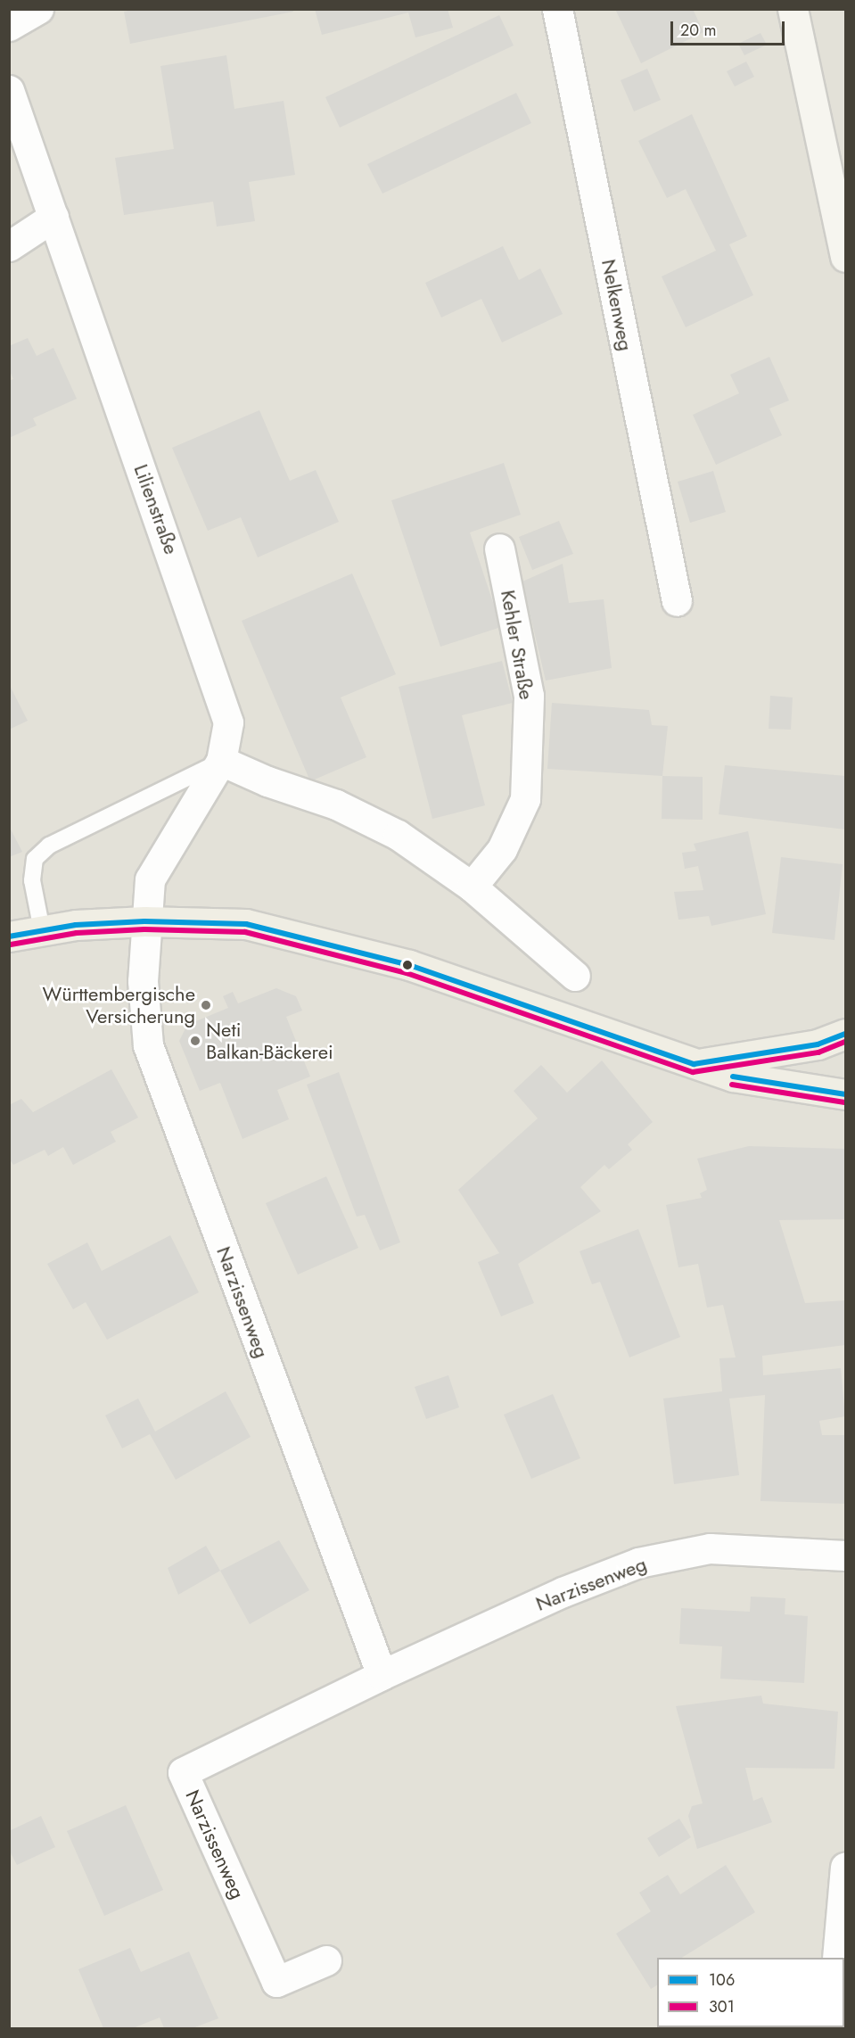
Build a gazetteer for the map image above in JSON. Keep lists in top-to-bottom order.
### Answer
{
  "streets": {
    "street": [
      "Nelkenweg",
      "Lilienstraße",
      "Kehler Straße",
      "Narzissenweg"
    ]
  },
  "crossings": [
    ["Lilienstraße", "Narzissenweg"]
  ],
  "places": ["Württembergische Versicherung", "Neti Balkan-Bäckerei"],
  "lines": ["transit line 106", "transit line 301"],
  "legend": ["106", "301"],
  "scale_bar": "20 m"
}
